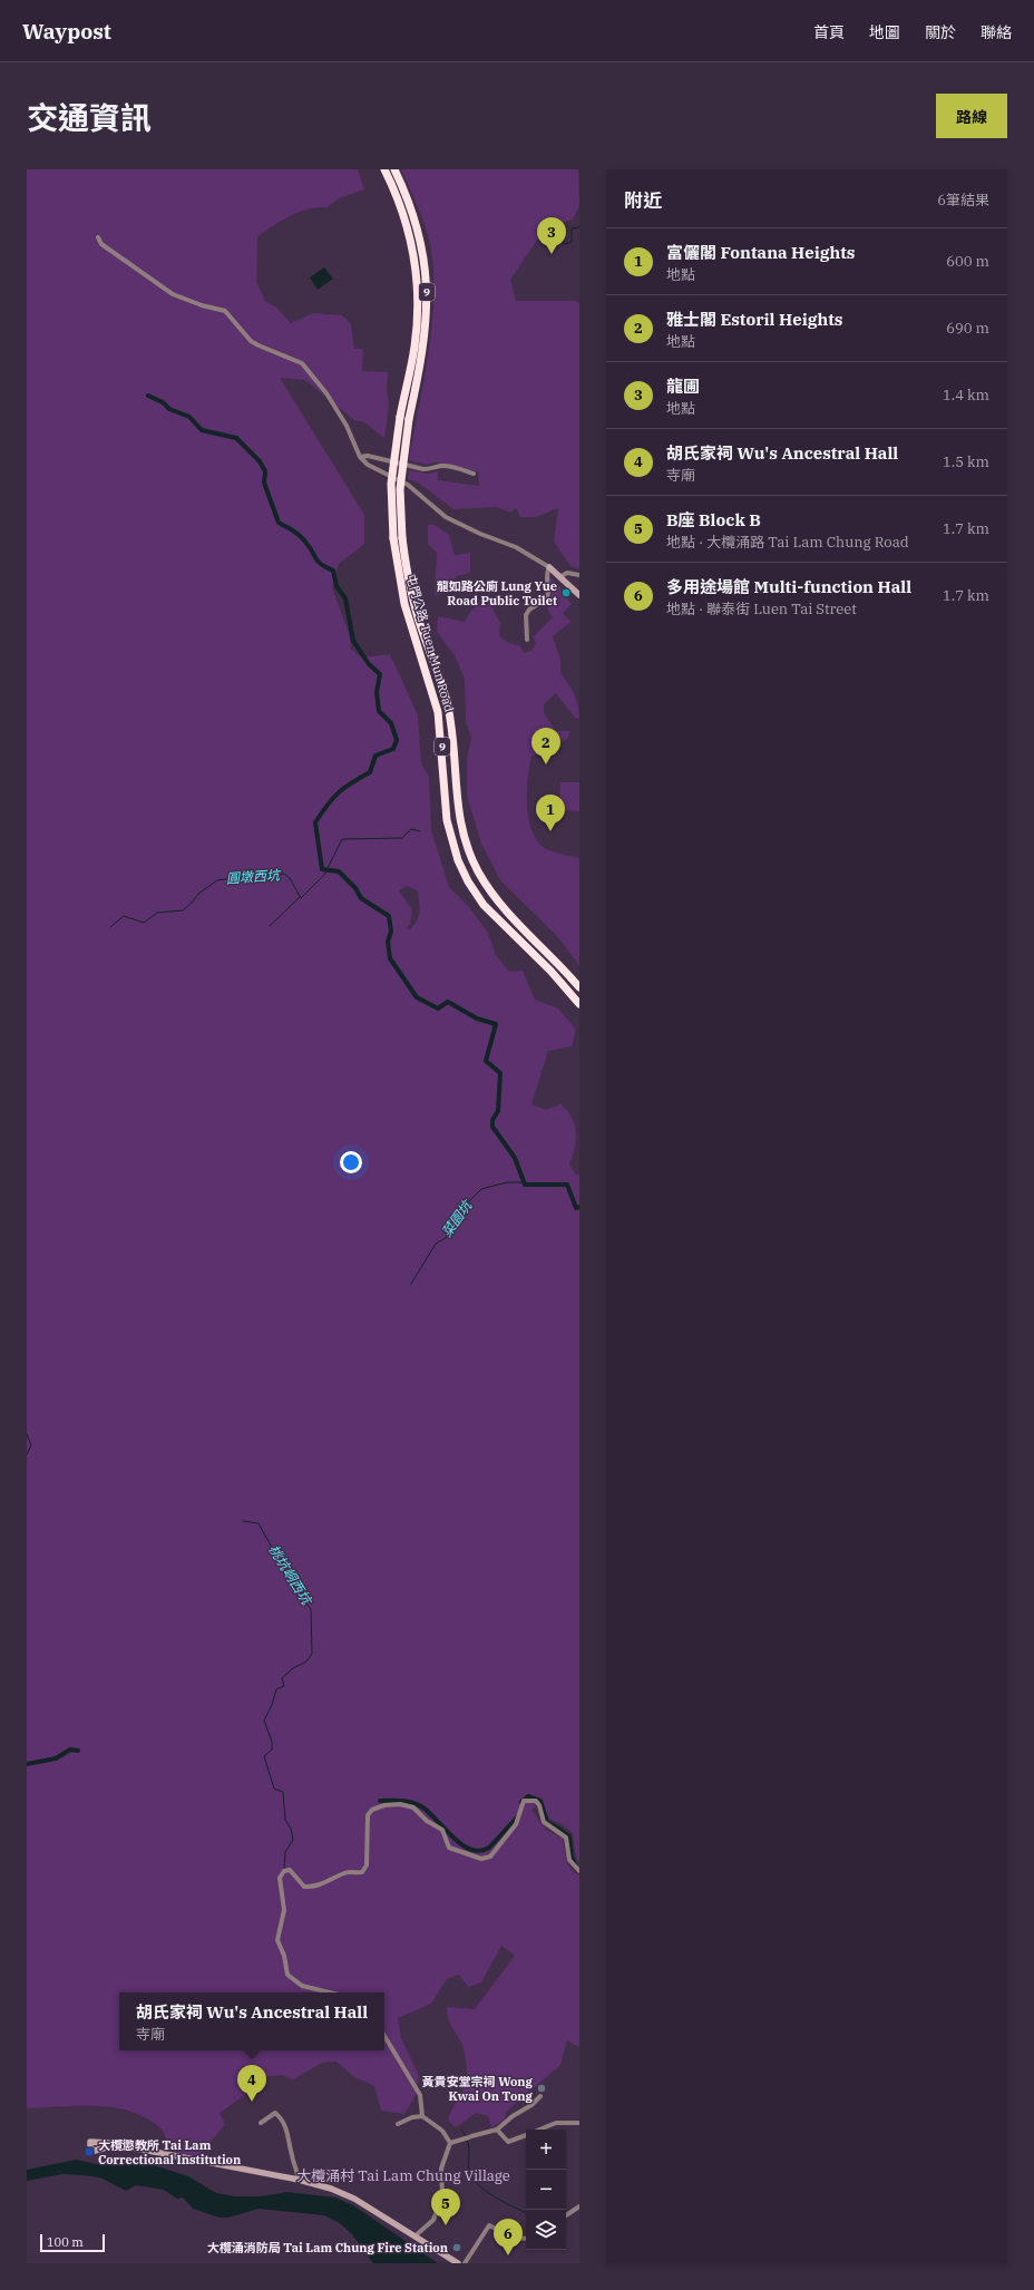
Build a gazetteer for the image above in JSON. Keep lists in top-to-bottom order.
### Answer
{
  "streets": {
    "highway": ["9", "屯門公路 Tuen Mun Road"]
  },
  "districts": ["大欖涌村 Tai Lam Chung Village"],
  "water": ["圓墩西坑", "菜園坑", "桃坑峒西坑"],
  "places": {
    "other": ["龍如路公廁 Lung Yue Road Public Toilet", "黃貴安堂宗祠 Wong Kwai On Tong", "大欖涌消防局 Tai Lam Chung Fire Station"],
    "transit": ["大欖懲教所 Tai Lam Correctional Institution"]
  },
  "scale_bar": "100 m",
  "page": {
    "header": "Waypost",
    "nav": [
      "首頁",
      "地圖",
      "關於",
      "聯絡"
    ],
    "title": "交通資訊",
    "buttons": "路線",
    "heading": ["附近", "6筆結果"],
    "pins": [
      "3",
      "2",
      "1",
      "4",
      "5",
      "6"
    ],
    "list": [
      {
        "mark": "1",
        "name": "富儷閣 Fontana Heights",
        "note": "地點",
        "value": "600 m"
      },
      {
        "mark": "2",
        "name": "雅士閣 Estoril Heights",
        "note": "地點",
        "value": "690 m"
      },
      {
        "mark": "3",
        "name": "龍圃",
        "note": "地點",
        "value": "1.4 km"
      },
      {
        "mark": "4",
        "name": "胡氏家祠 Wu's Ancestral Hall",
        "note": "寺廟",
        "value": "1.5 km"
      },
      {
        "mark": "5",
        "name": "B座 Block B",
        "note": "地點 · 大欖涌路 Tai Lam Chung Road",
        "value": "1.7 km"
      },
      {
        "mark": "6",
        "name": "多用途場館 Multi-function Hall",
        "note": "地點 · 聯泰街 Luen Tai Street",
        "value": "1.7 km"
      }
    ],
    "popup": ["胡氏家祠 Wu's Ancestral Hall", "寺廟"],
    "map_buttons": ["+", "−"],
    "scale": "100 m"
  }
}
